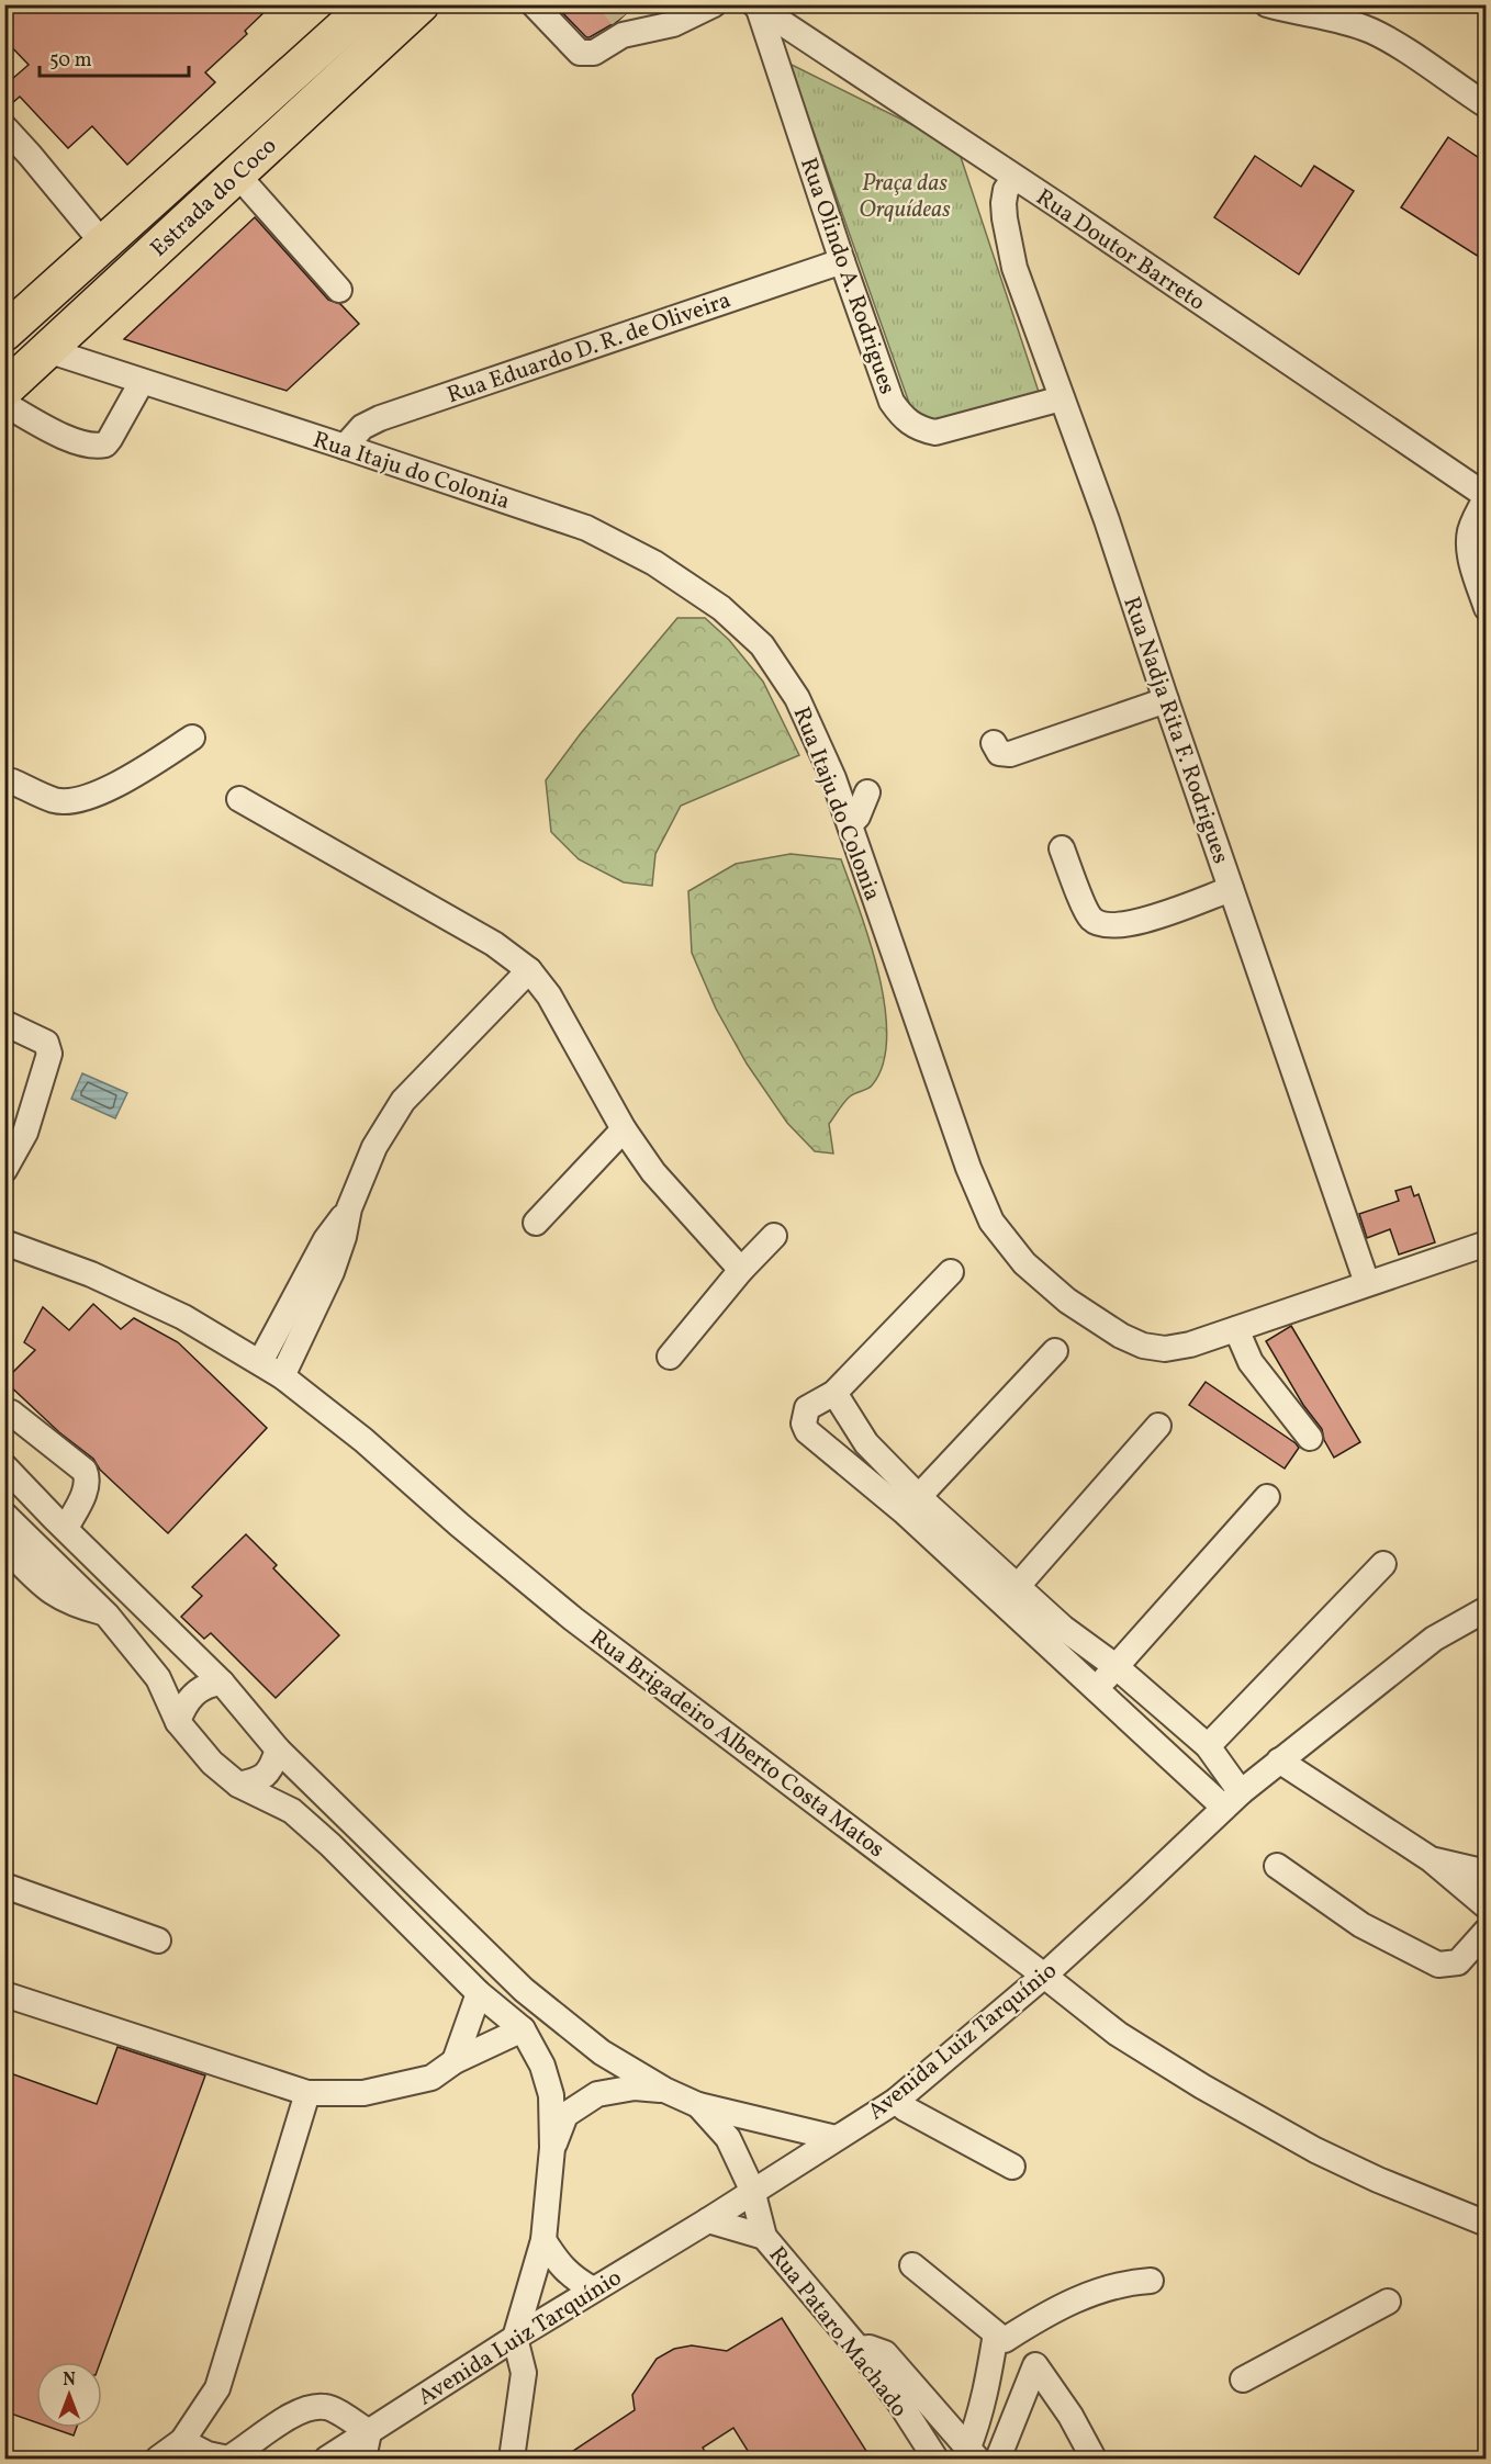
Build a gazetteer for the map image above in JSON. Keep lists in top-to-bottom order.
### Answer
{
  "streets": {
    "highway": ["Estrada do Coco"],
    "street": [
      "Rua Doutor Barreto",
      "Rua Olindo A. Rodrigues",
      "Rua Eduardo D. R. de Oliveira",
      "Rua Itaju do Colonia",
      "Rua Nadja Rita F. Rodrigues",
      "Rua Brigadeiro Alberto Costa Matos",
      "Avenida Luiz Tarquínio",
      "Rua Pataro Machado"
    ]
  },
  "crossings": [
    ["Estrada do Coco", "Rua Itaju do Colonia"],
    ["Rua Doutor Barreto", "Rua Olindo A. Rodrigues"],
    ["Rua Doutor Barreto", "Rua Nadja Rita F. Rodrigues"],
    ["Rua Olindo A. Rodrigues", "Rua Eduardo D. R. de Oliveira"],
    ["Rua Olindo A. Rodrigues", "Rua Nadja Rita F. Rodrigues"],
    ["Rua Eduardo D. R. de Oliveira", "Rua Itaju do Colonia"],
    ["Rua Itaju do Colonia", "Rua Nadja Rita F. Rodrigues"],
    ["Rua Brigadeiro Alberto Costa Matos", "Avenida Luiz Tarquínio"],
    ["Avenida Luiz Tarquínio", "Rua Pataro Machado"]
  ],
  "parks": ["Praça das Orquídeas"],
  "scale_bar": "50 m",
  "north": "top"
}
